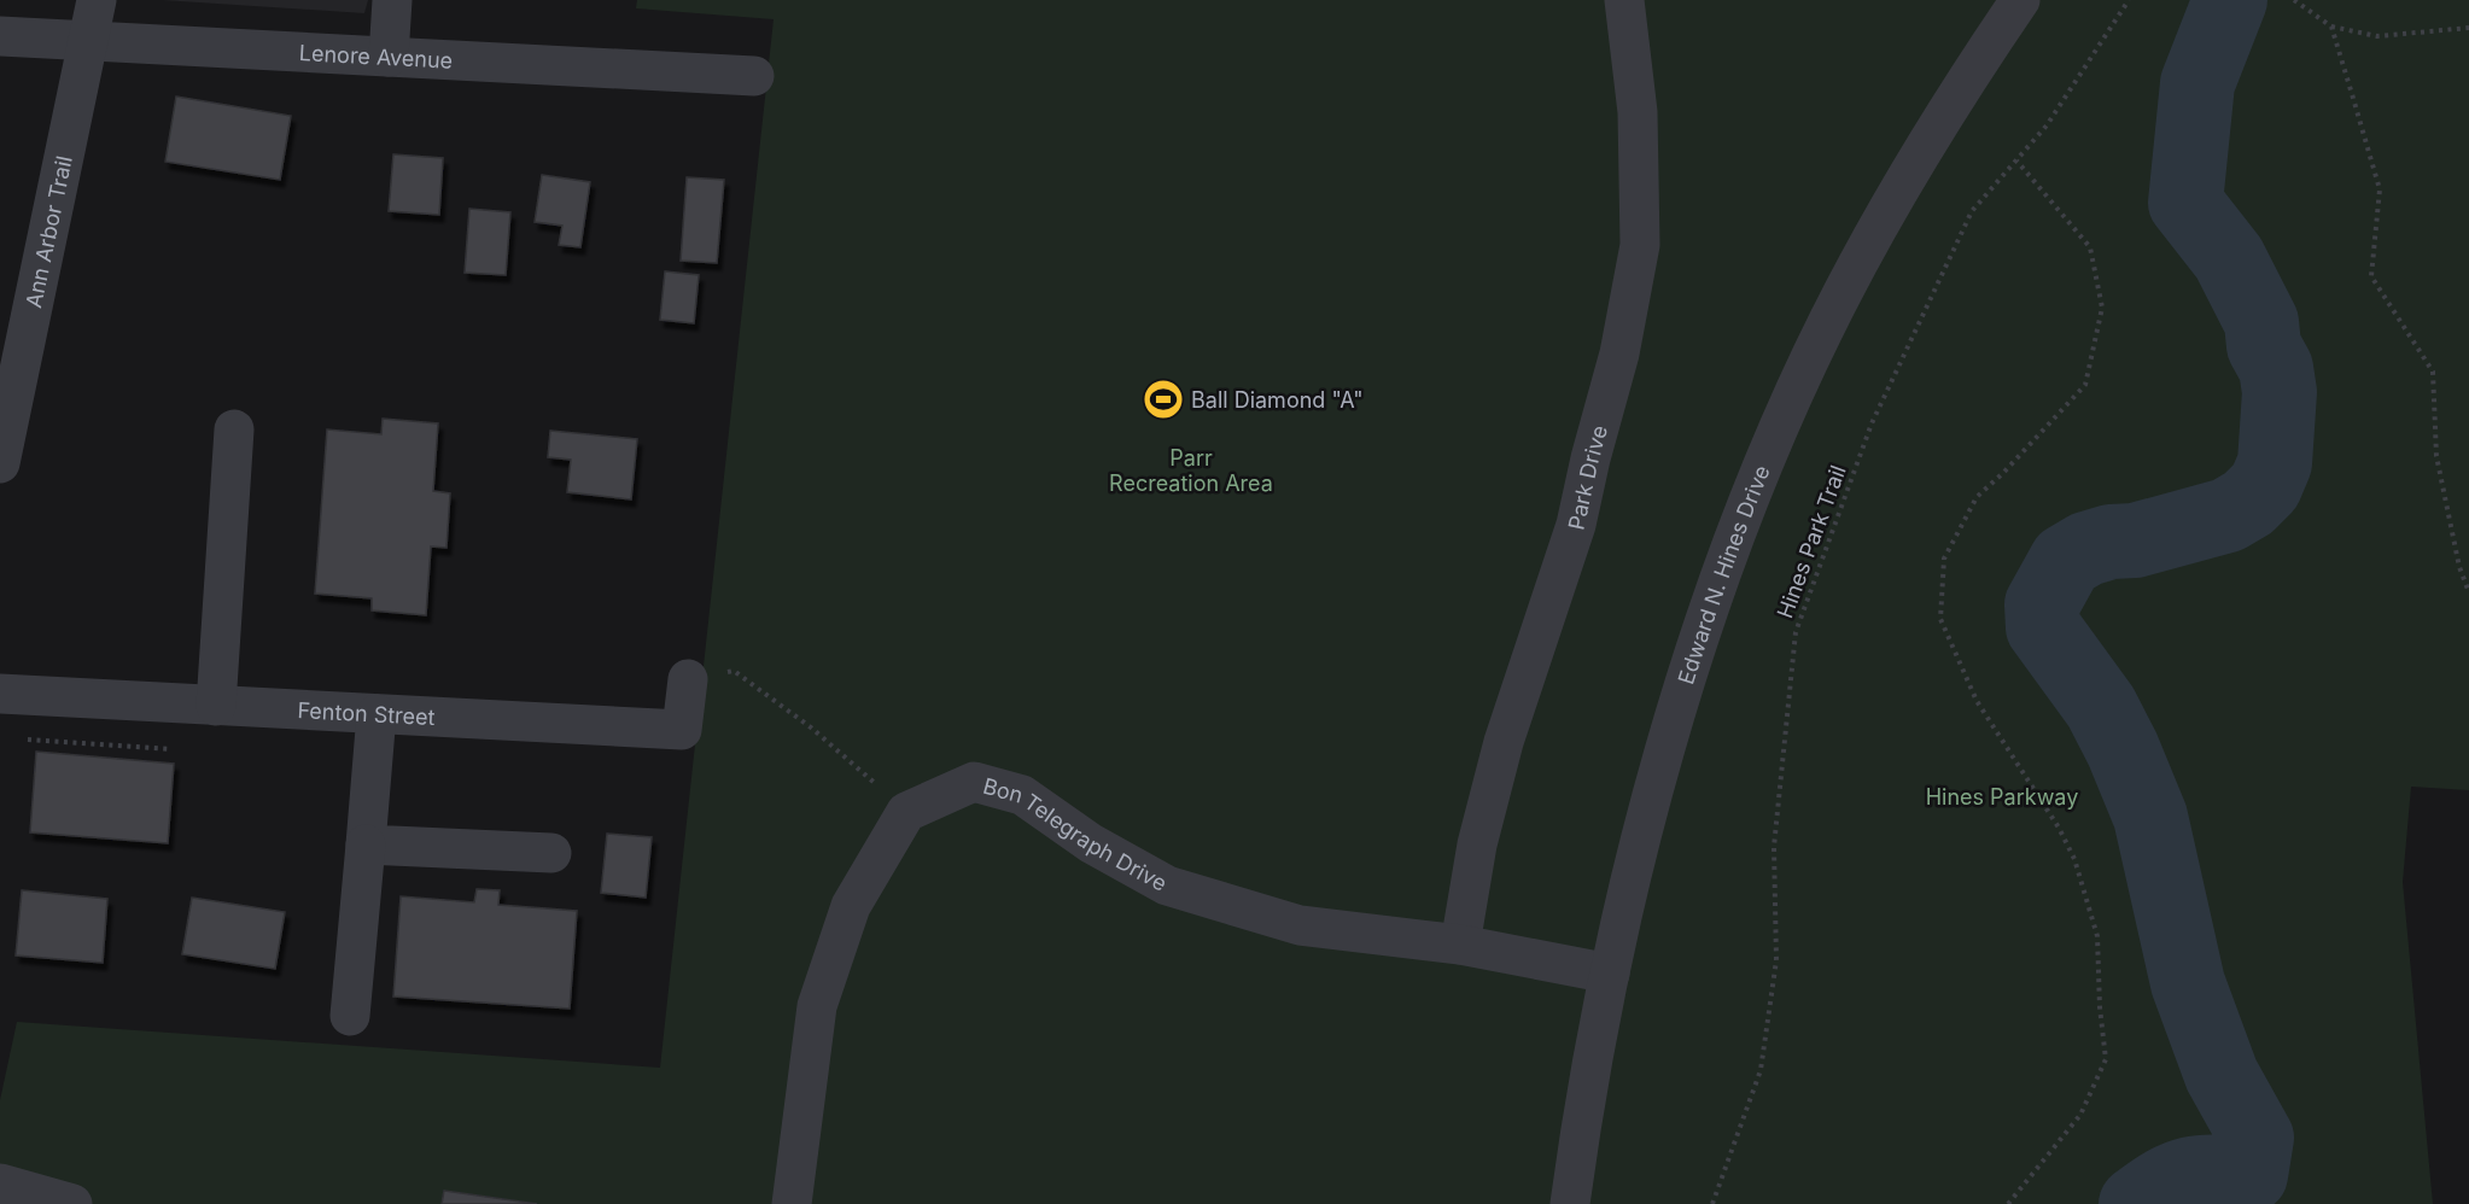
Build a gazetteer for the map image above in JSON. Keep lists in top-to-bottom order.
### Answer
{
  "streets": {
    "street": [
      "Lenore Avenue",
      "Ann Arbor Trail",
      "Park Drive",
      "Edward N. Hines Drive",
      "Fenton Street",
      "Bon Telegraph Drive"
    ],
    "path": ["Hines Park Trail"]
  },
  "crossings": [
    ["Lenore Avenue", "Ann Arbor Trail"],
    ["Park Drive", "Bon Telegraph Drive"],
    ["Edward N. Hines Drive", "Bon Telegraph Drive"]
  ],
  "parks": ["Parr Recreation Area", "Hines Parkway"],
  "places": {
    "sports": ["Ball Diamond \"A\""]
  }
}
